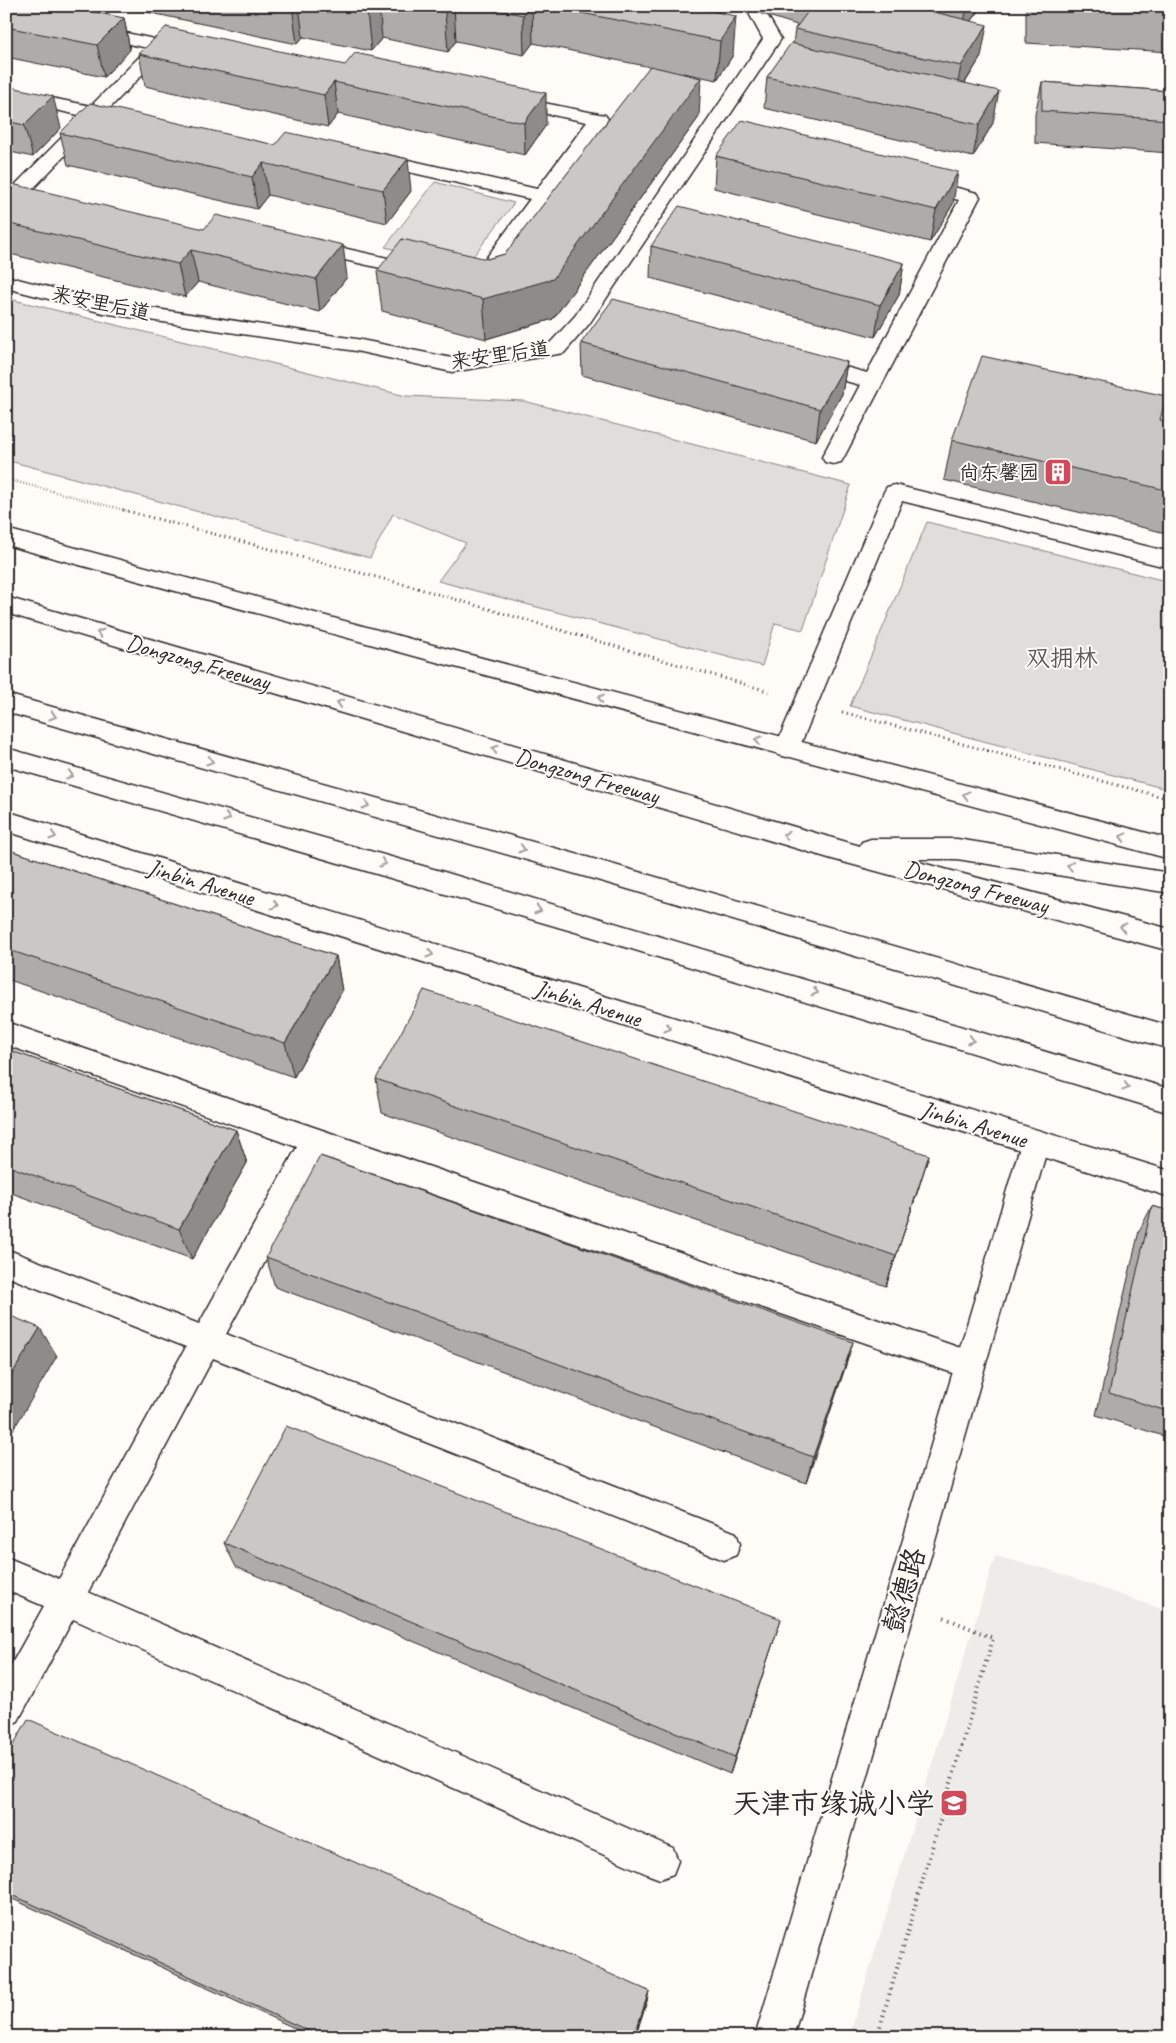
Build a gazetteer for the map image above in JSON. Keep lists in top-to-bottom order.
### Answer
{
  "streets": {
    "main road": [
      "来安里后道",
      "Dongzong Freeway",
      "Jinbin Avenue",
      "懿德路"
    ]
  },
  "crossings": [
    ["Jinbin Avenue", "懿德路"]
  ],
  "parks": ["双拥林"],
  "places": {
    "building": ["尚东馨园"],
    "school or university": ["天津市缘诚小学"]
  }
}
